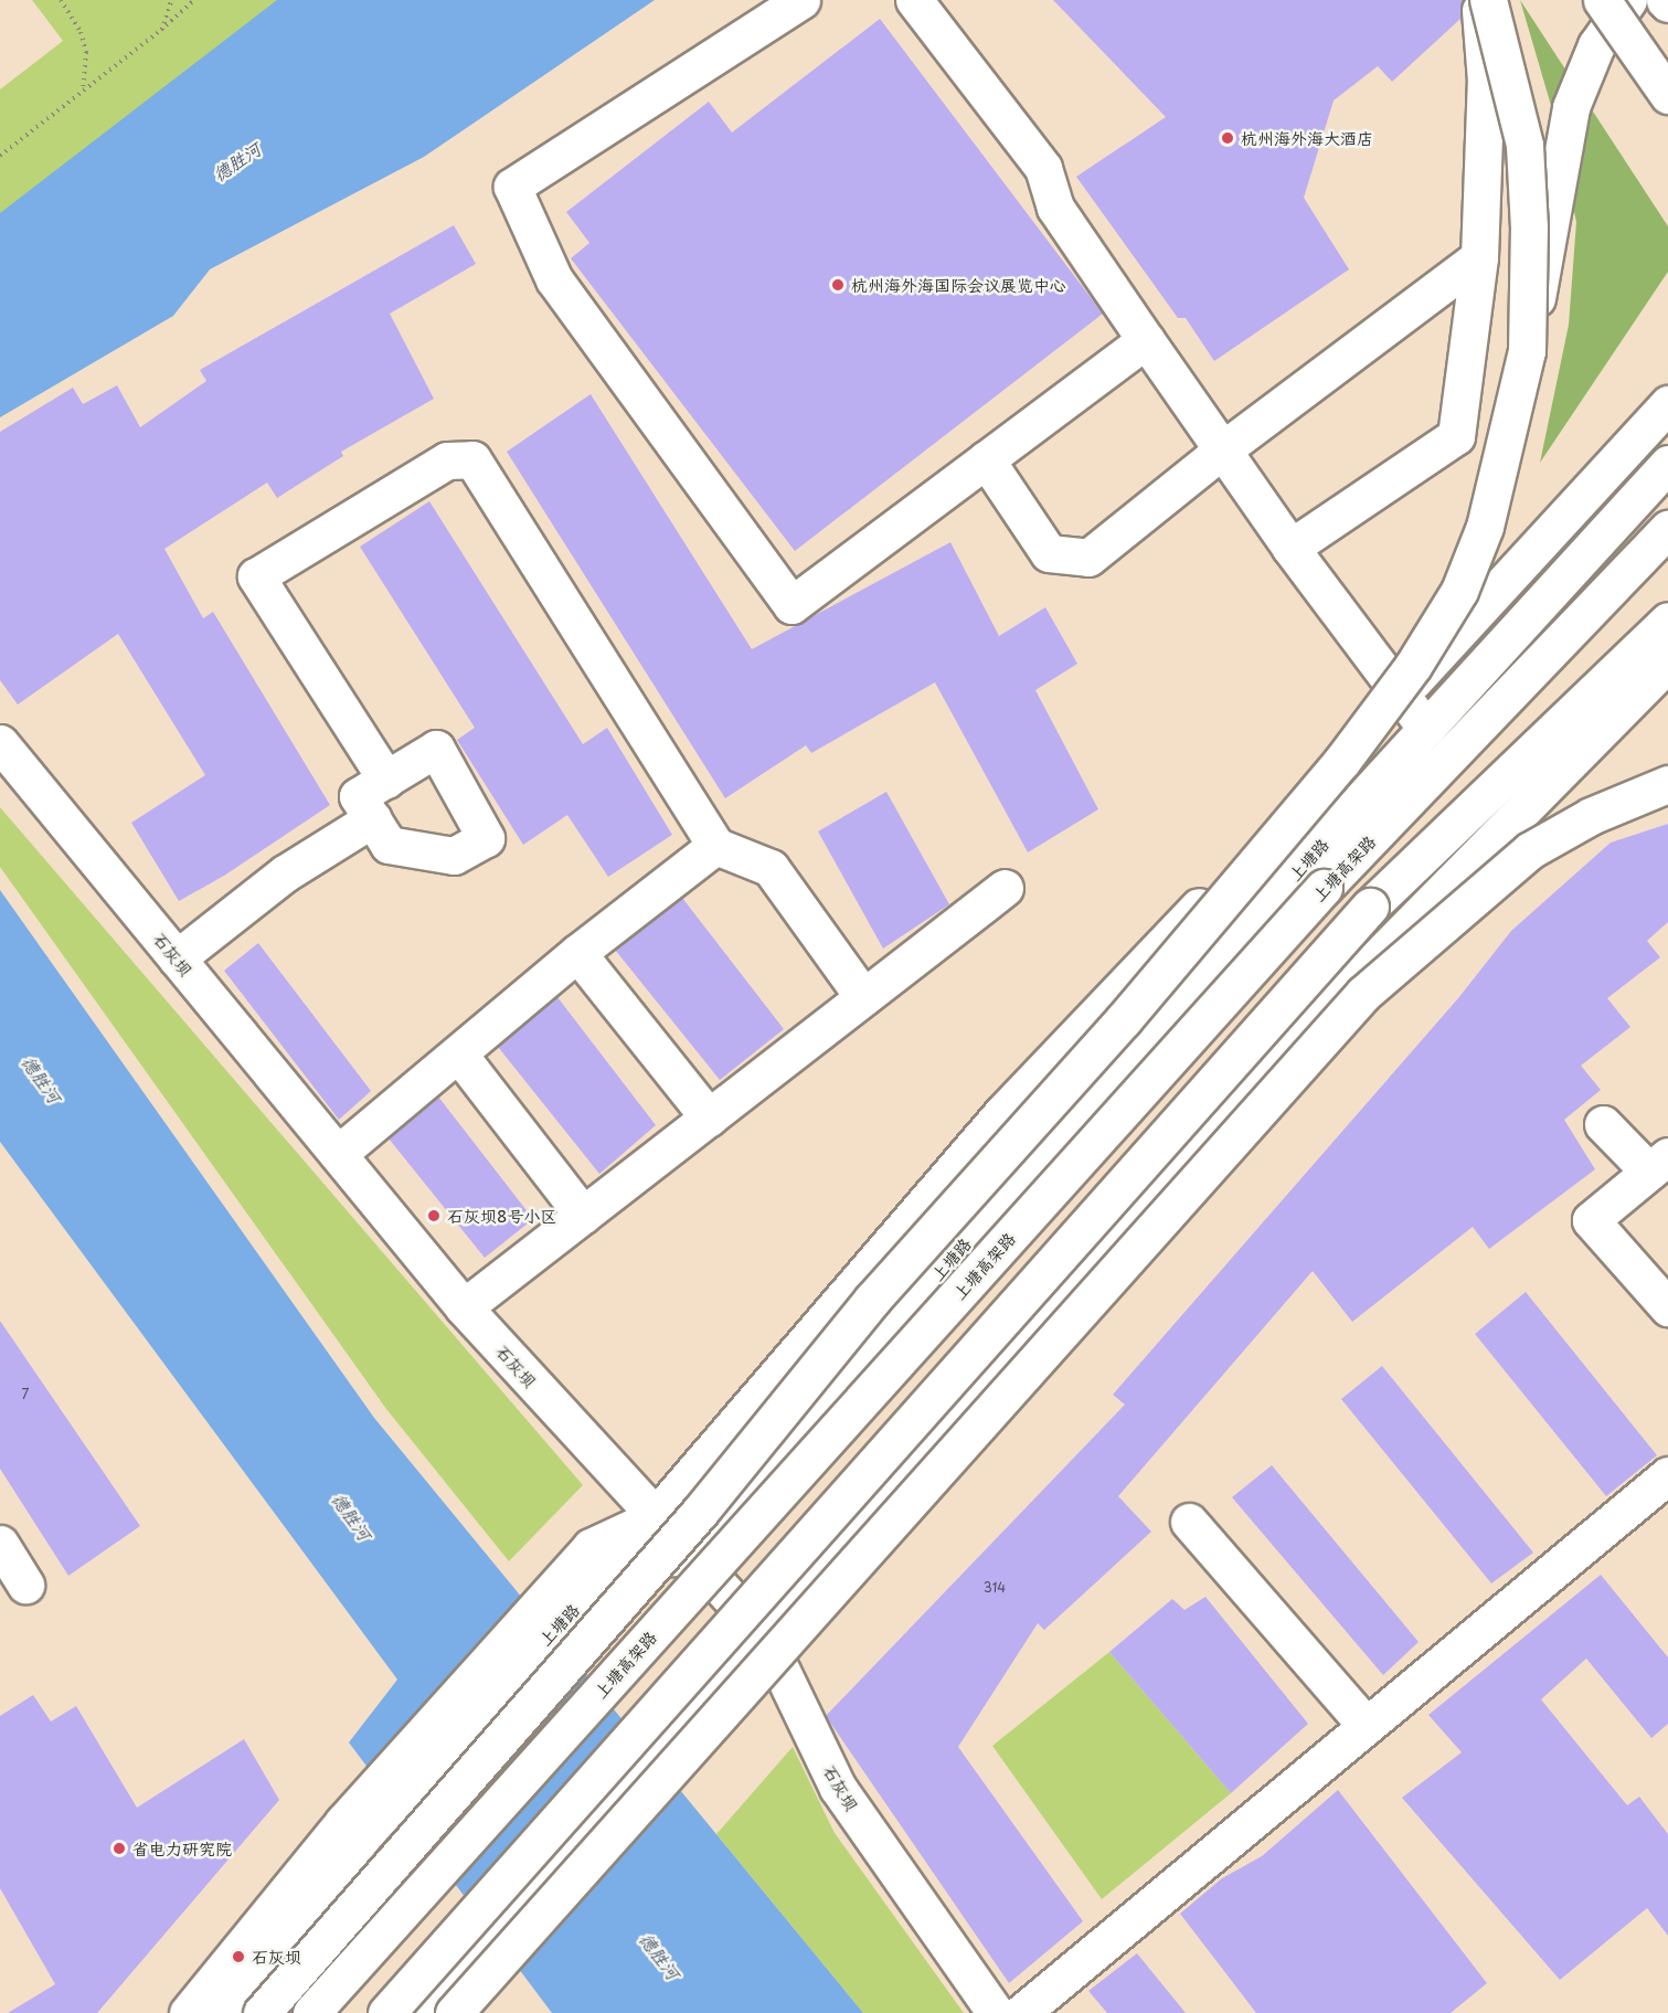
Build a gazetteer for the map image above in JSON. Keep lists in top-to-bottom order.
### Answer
{
  "streets": {
    "main road": ["上塘路", "上塘高架路", "石灰坝"]
  },
  "crossings": [
    ["上塘路", "石灰坝"]
  ],
  "water": ["德胜河"],
  "places": [
    "杭州海外海大酒店",
    "杭州海外海国际会议展览中心",
    "石灰坝8号小区",
    "省电力研究院",
    "石灰坝"
  ],
  "house_numbers": ["7", "314"]
}
